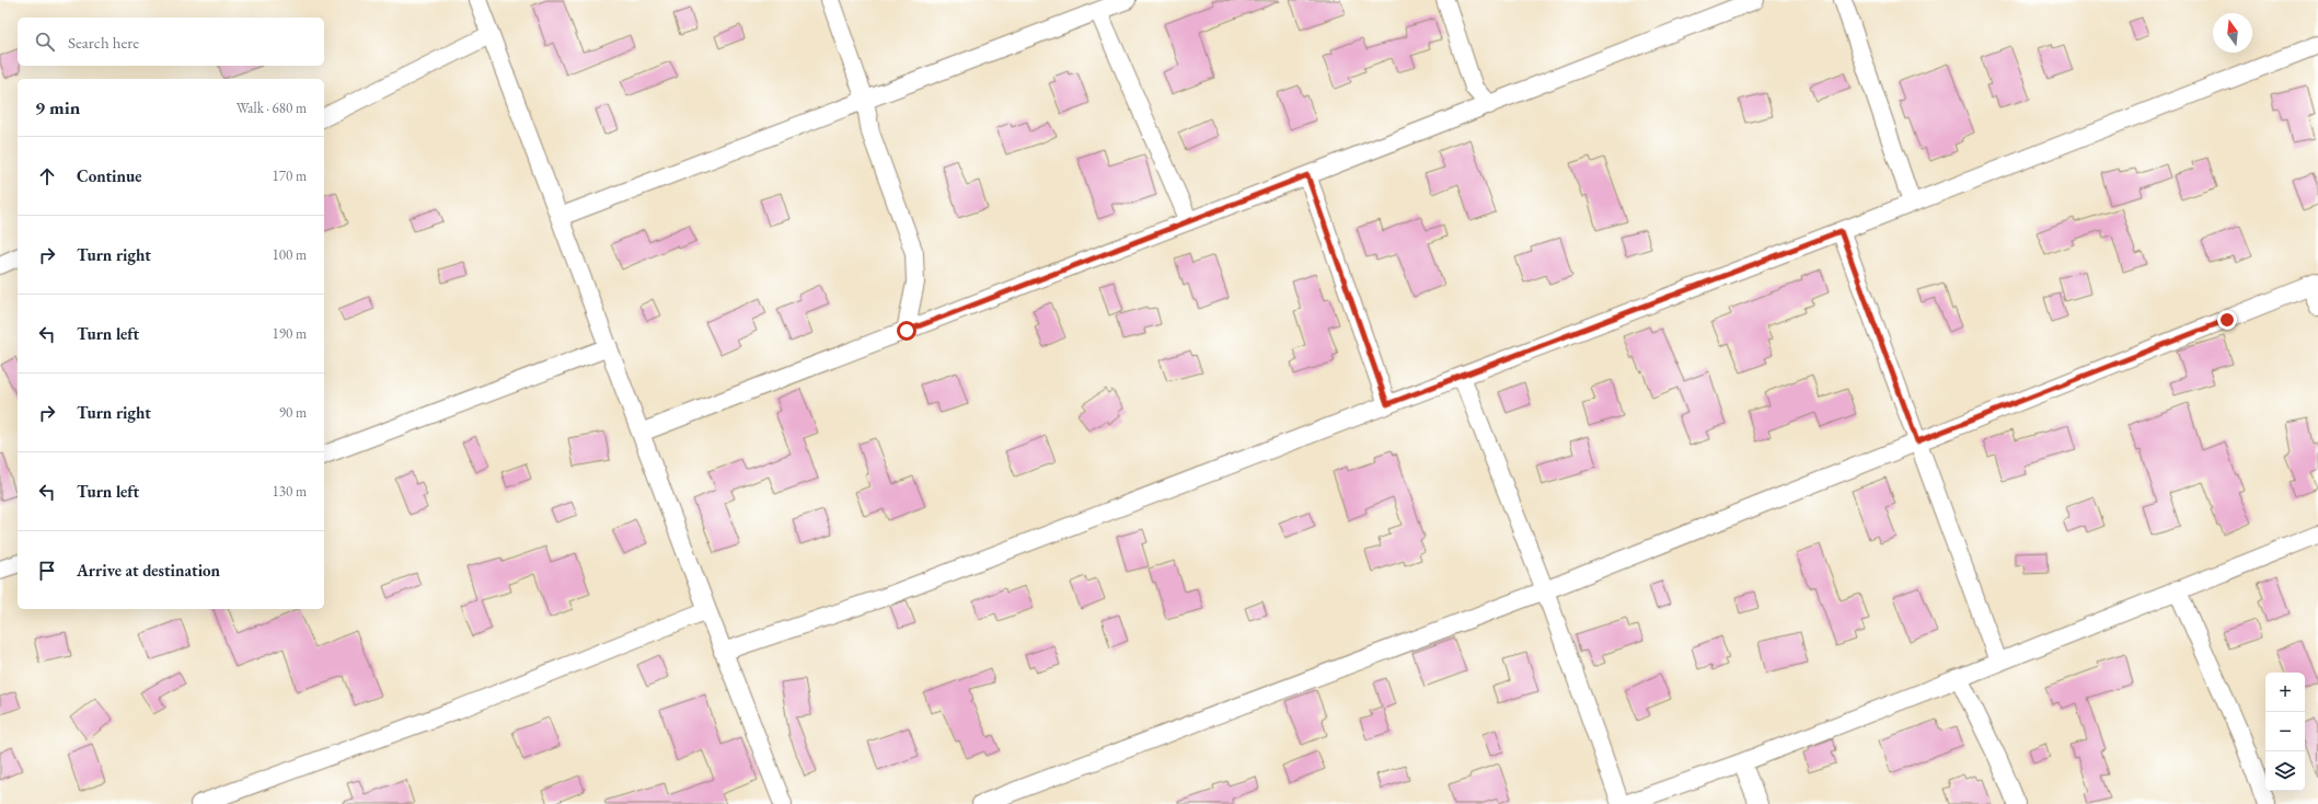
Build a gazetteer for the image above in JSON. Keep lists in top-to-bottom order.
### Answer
{
  "north": "top",
  "page": {
    "search": "Search here",
    "heading": ["9 min", "Walk · 680 m"],
    "list": [
      ["Continue", "170 m"],
      ["Turn right", "100 m"],
      ["Turn left", "190 m"],
      ["Turn right", "90 m"],
      ["Turn left", "130 m"],
      "Arrive at destination"
    ],
    "map_buttons": ["+", "−"]
  }
}
